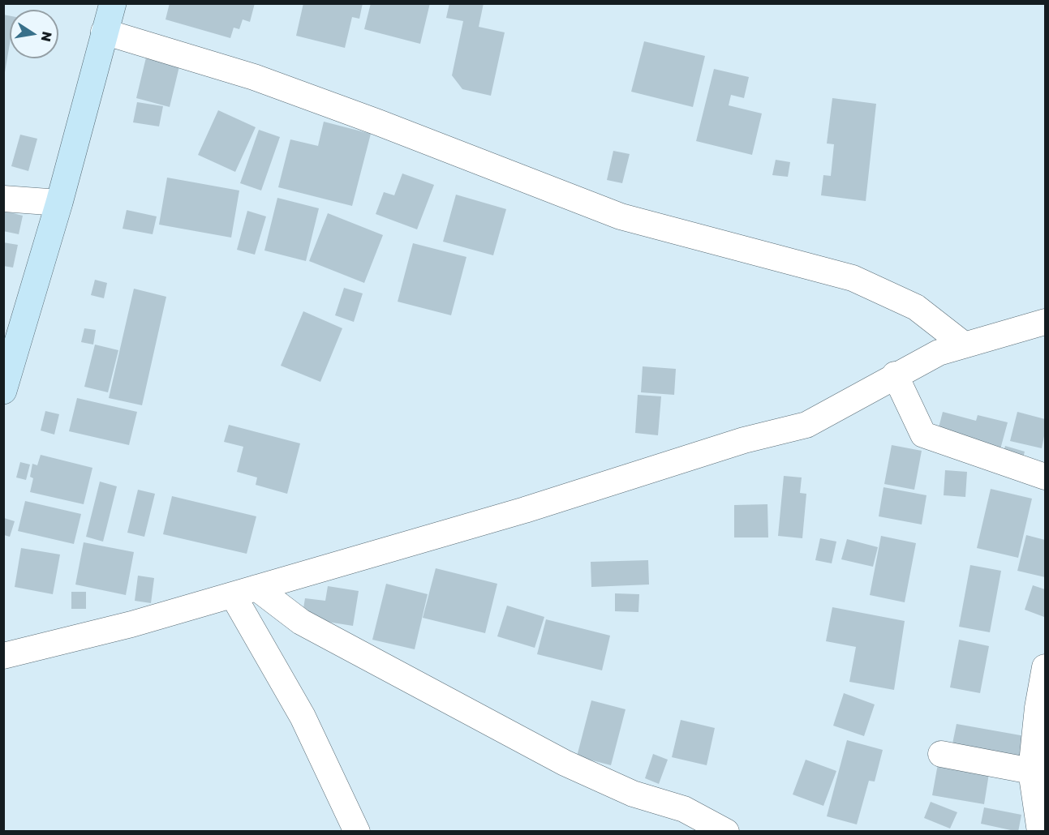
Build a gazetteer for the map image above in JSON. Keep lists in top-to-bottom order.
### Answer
{
  "north": "right"
}
